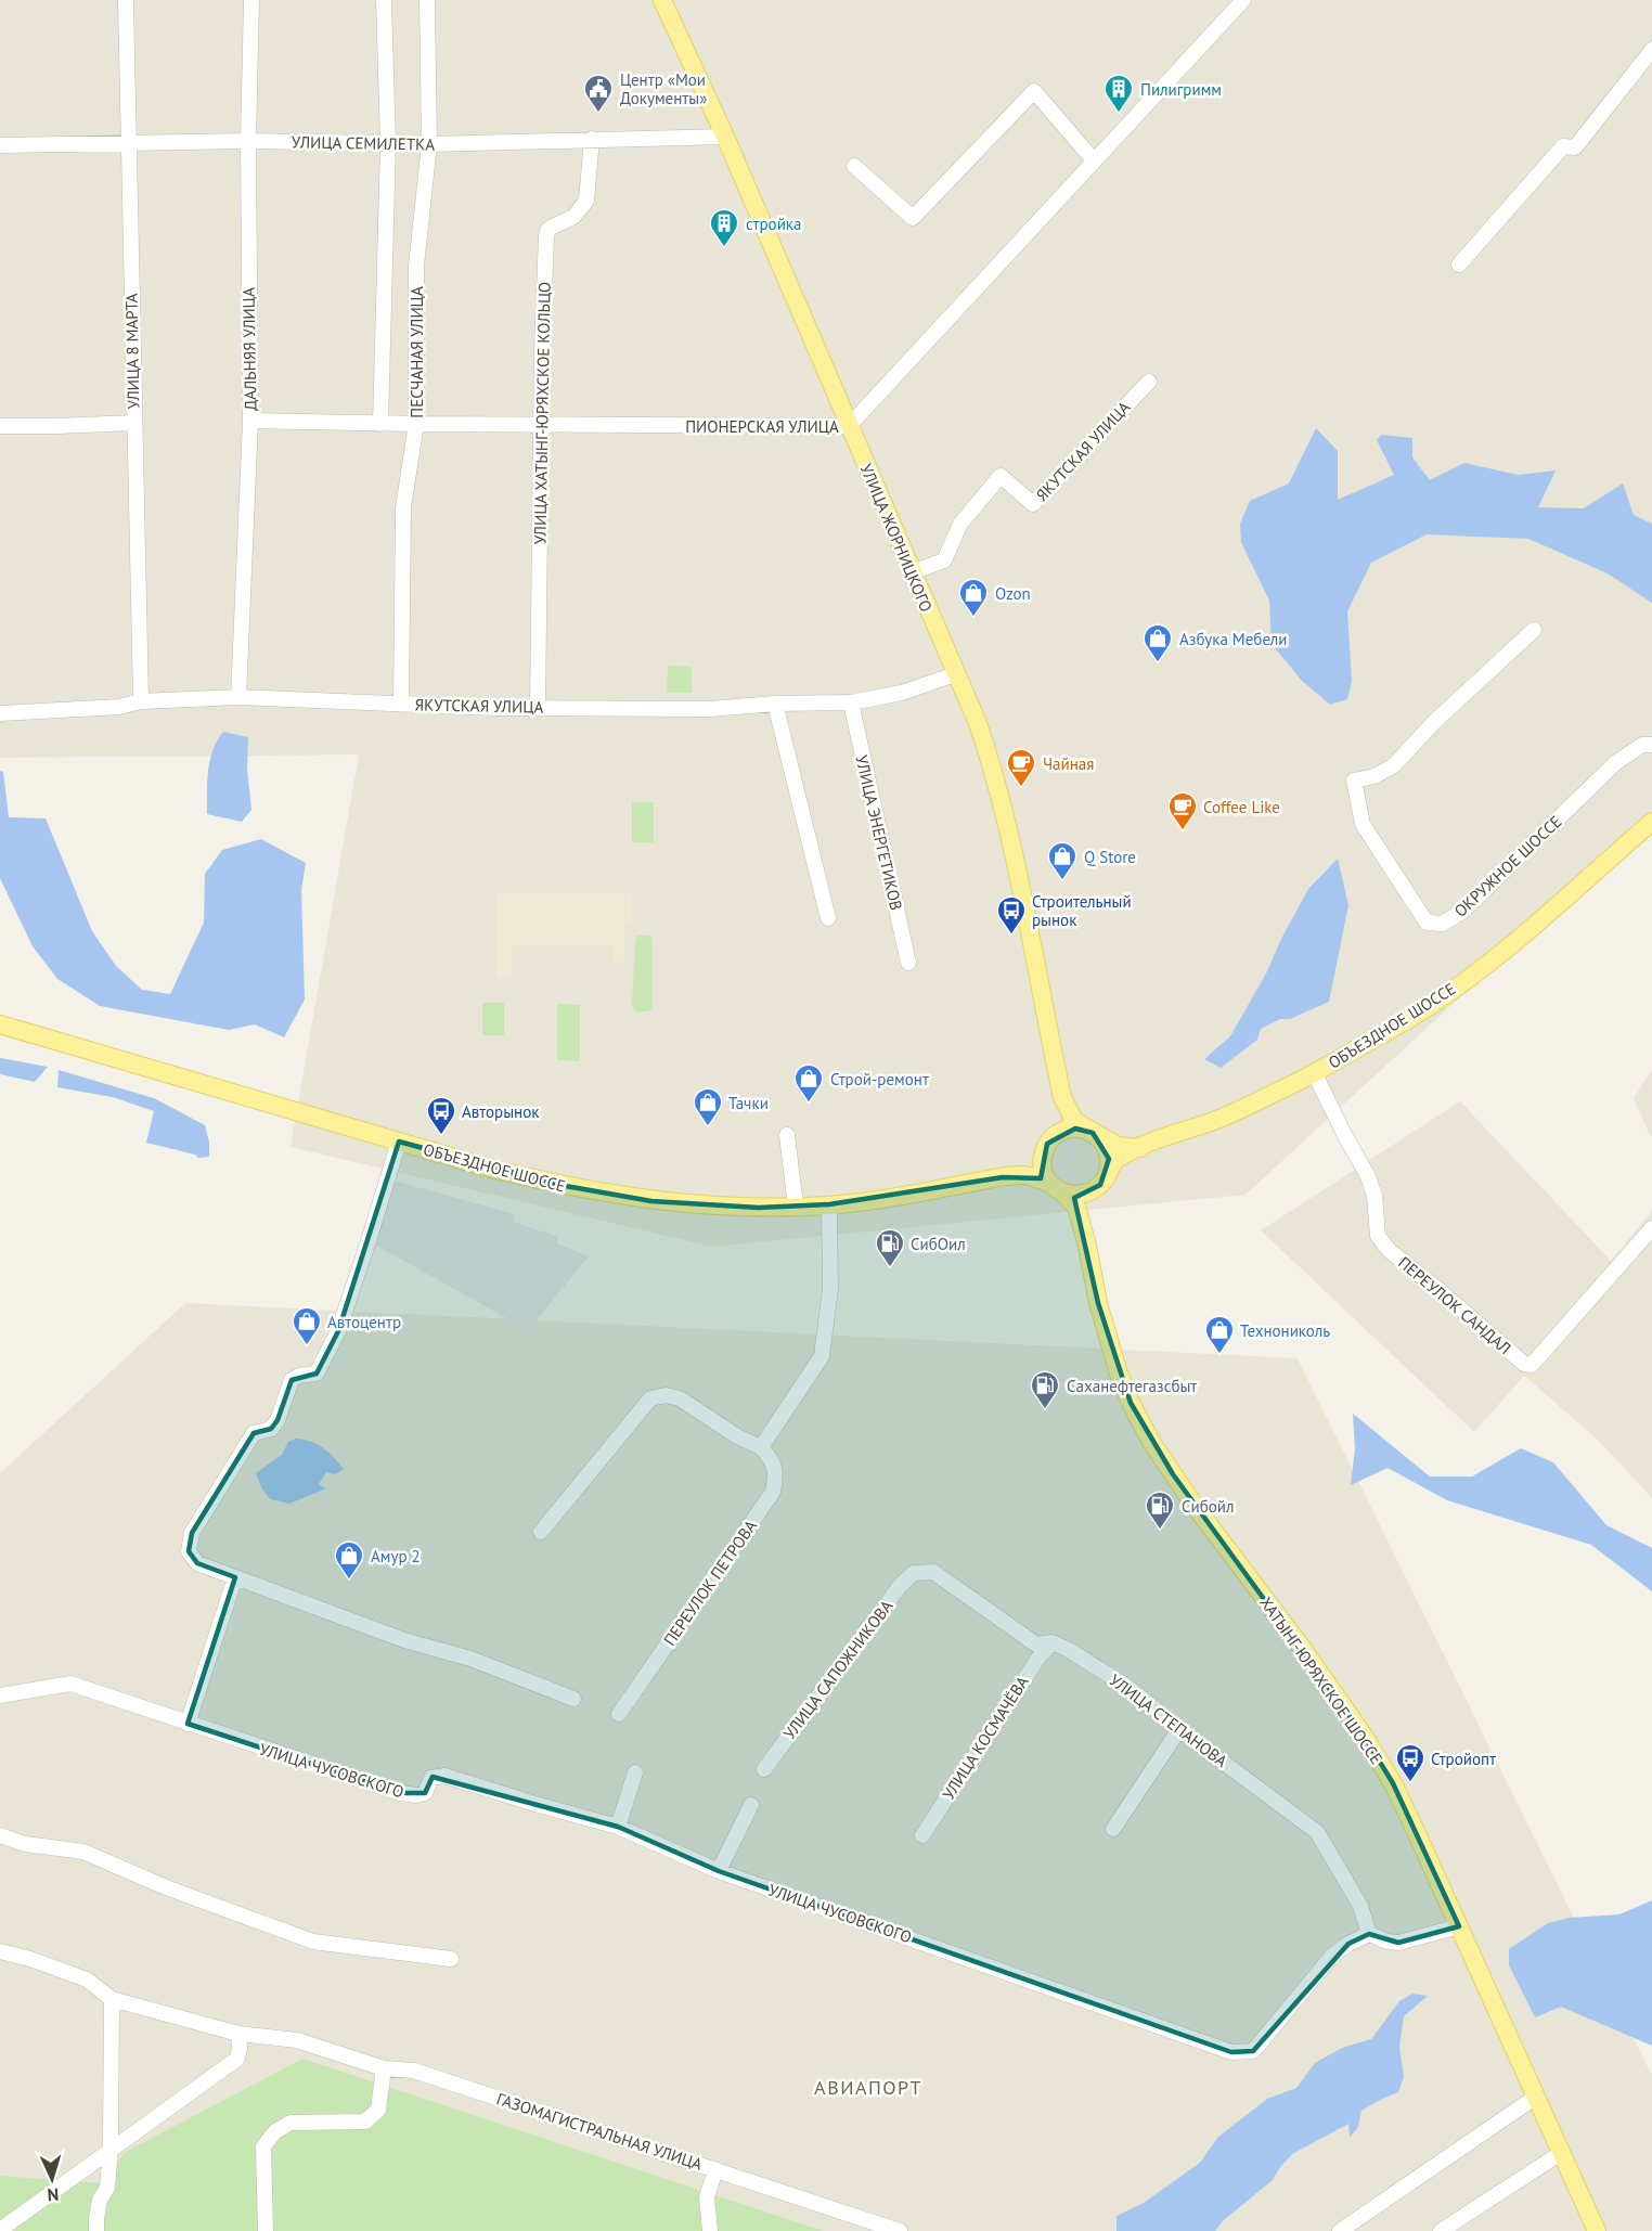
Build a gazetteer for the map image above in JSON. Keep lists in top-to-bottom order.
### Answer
{
  "streets": {
    "main road": ["УЛИЦА ЖОРНИЦКОГО", "ОБЪЕЗДНОЕ ШОССЕ", "ХАТЫНГ-ЮРЯХСКОЕ ШОССЕ"],
    "street": [
      "УЛИЦА СЕМИЛЕТКА",
      "ДАЛЬНЯЯ УЛИЦА",
      "УЛИЦА 8 МАРТА",
      "ПЕСЧАНАЯ УЛИЦА",
      "УЛИЦА ХАТЫНГ-ЮРЯХСКОЕ КОЛЬЦО",
      "ПИОНЕРСКАЯ УЛИЦА",
      "ЯКУТСКАЯ УЛИЦА",
      "УЛИЦА ЭНЕРГЕТИКОВ",
      "ОКРУЖНОЕ ШОССЕ",
      "ПЕРЕУЛОК САНДАЛ",
      "ПЕРЕУЛОК ПЕТРОВА",
      "УЛИЦА САПОЖНИКОВА",
      "УЛИЦА СТЕПАНОВА",
      "УЛИЦА КОСМАЧЁВА",
      "УЛИЦА ЧУСОВСКОГО",
      "ГАЗОМАГИСТРАЛЬНАЯ УЛИЦА"
    ]
  },
  "crossings": [
    ["УЛИЦА СЕМИЛЕТКА", "ДАЛЬНЯЯ УЛИЦА"],
    ["УЛИЦА СЕМИЛЕТКА", "УЛИЦА 8 МАРТА"],
    ["УЛИЦА СЕМИЛЕТКА", "ПЕСЧАНАЯ УЛИЦА"],
    ["УЛИЦА СЕМИЛЕТКА", "УЛИЦА ХАТЫНГ-ЮРЯХСКОЕ КОЛЬЦО"],
    ["УЛИЦА СЕМИЛЕТКА", "УЛИЦА ЖОРНИЦКОГО"],
    ["ДАЛЬНЯЯ УЛИЦА", "ПИОНЕРСКАЯ УЛИЦА"],
    ["ДАЛЬНЯЯ УЛИЦА", "ЯКУТСКАЯ УЛИЦА"],
    ["УЛИЦА 8 МАРТА", "ЯКУТСКАЯ УЛИЦА"],
    ["ПЕСЧАНАЯ УЛИЦА", "ПИОНЕРСКАЯ УЛИЦА"],
    ["ПЕСЧАНАЯ УЛИЦА", "ЯКУТСКАЯ УЛИЦА"],
    ["УЛИЦА ХАТЫНГ-ЮРЯХСКОЕ КОЛЬЦО", "ПИОНЕРСКАЯ УЛИЦА"],
    ["УЛИЦА ХАТЫНГ-ЮРЯХСКОЕ КОЛЬЦО", "ЯКУТСКАЯ УЛИЦА"],
    ["ПИОНЕРСКАЯ УЛИЦА", "УЛИЦА ЖОРНИЦКОГО"],
    ["ЯКУТСКАЯ УЛИЦА", "УЛИЦА ЖОРНИЦКОГО"],
    ["ЯКУТСКАЯ УЛИЦА", "УЛИЦА ЭНЕРГЕТИКОВ"],
    ["УЛИЦА ЖОРНИЦКОГО", "ОБЪЕЗДНОЕ ШОССЕ"],
    ["УЛИЦА ЖОРНИЦКОГО", "ХАТЫНГ-ЮРЯХСКОЕ ШОССЕ"],
    ["ОБЪЕЗДНОЕ ШОССЕ", "ПЕРЕУЛОК САНДАЛ"],
    ["ОБЪЕЗДНОЕ ШОССЕ", "ХАТЫНГ-ЮРЯХСКОЕ ШОССЕ"],
    ["УЛИЦА САПОЖНИКОВА", "УЛИЦА СТЕПАНОВА"],
    ["УЛИЦА СТЕПАНОВА", "УЛИЦА КОСМАЧЁВА"],
    ["УЛИЦА СТЕПАНОВА", "УЛИЦА ЧУСОВСКОГО"]
  ],
  "districts": ["АВИАПОРТ"],
  "places": {
    "public building": ["Центр «Мои Документы»"],
    "building": ["Пилигримм", "стройка"],
    "shop": [
      "Ozon",
      "Азбука Мебели",
      "Q Store",
      "Строй-ремонт",
      "Тачки",
      "Автоцентр",
      "Технониколь",
      "Амур 2"
    ],
    "cafe": ["Чайная", "Coffee Like"],
    "bus stop": ["Строительный рынок", "Авторынок", "Стройопт"],
    "fuel station": ["СибОил", "Саханефтегазсбыт", "Сибойл"]
  },
  "north": "bottom"
}
